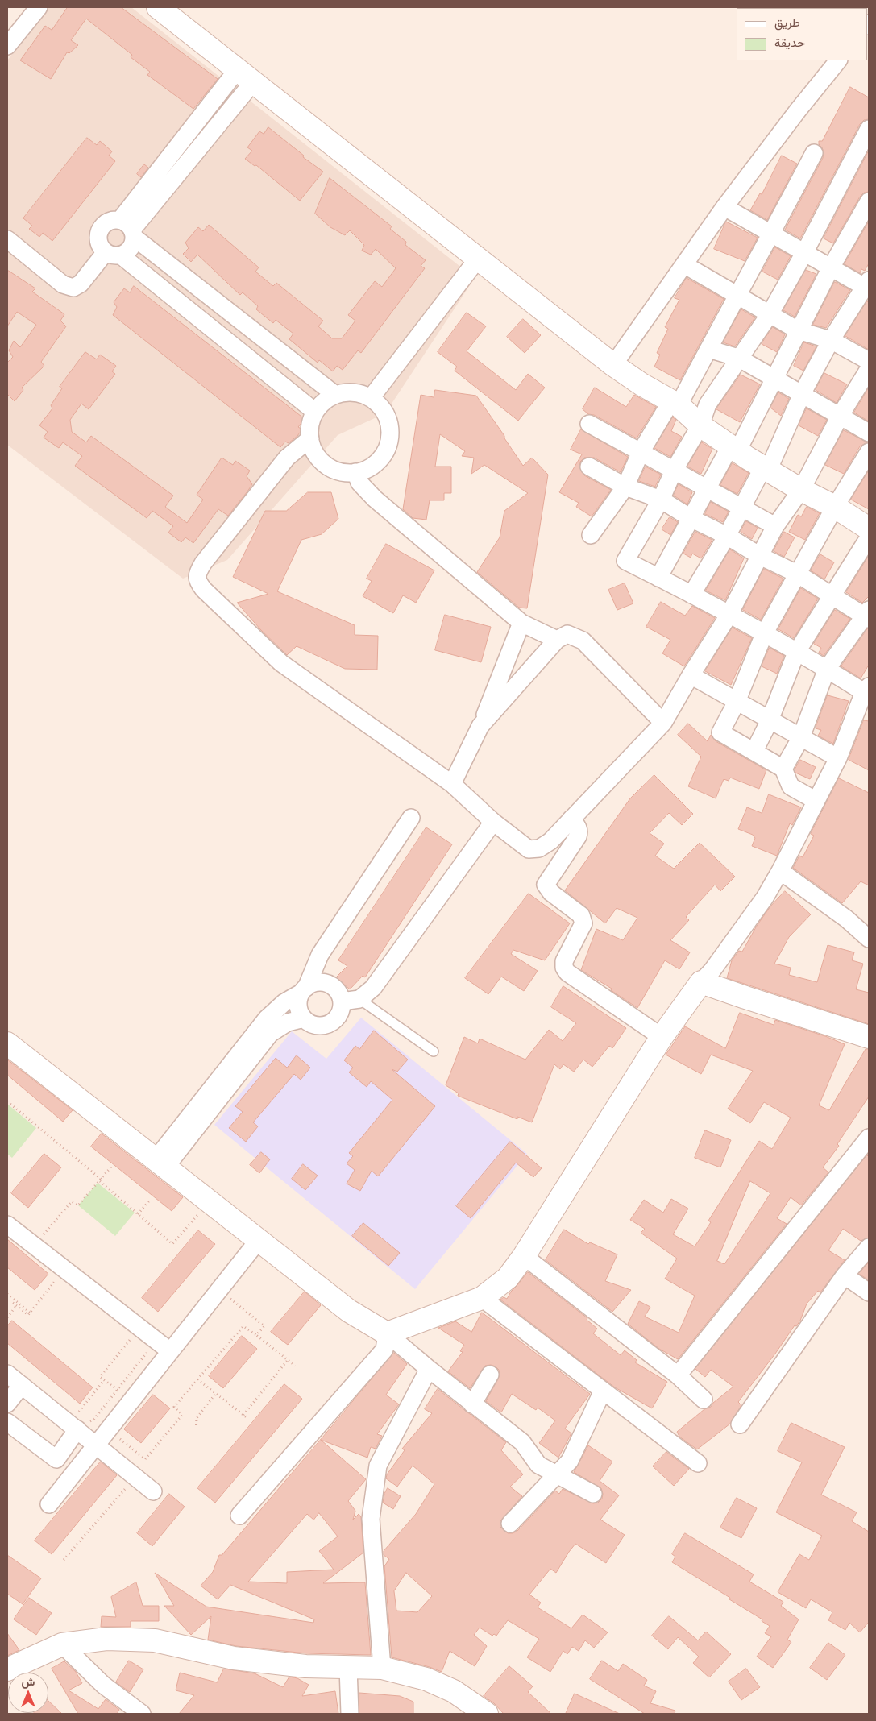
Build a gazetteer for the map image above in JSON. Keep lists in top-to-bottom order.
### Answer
{
  "legend": ["طريق", "حديقة"],
  "north": "top"
}
